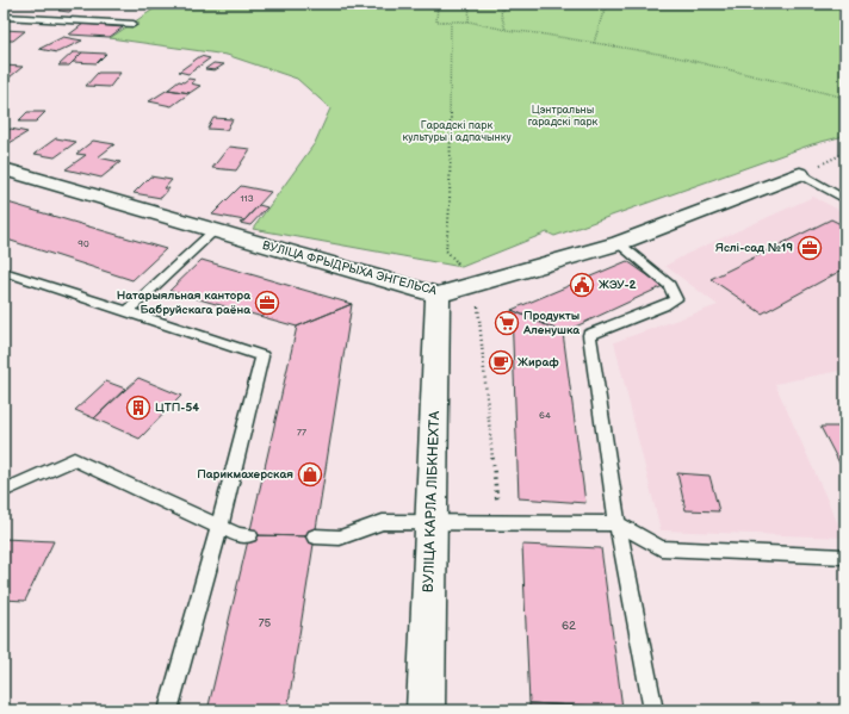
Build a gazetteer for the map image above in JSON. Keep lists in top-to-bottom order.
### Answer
{
  "streets": {
    "street": ["ВУЛІЦА ФРЫДРЫХА ЭНГЕЛЬСА", "ВУЛІЦА КАРЛА ЛІБКНЕХТА"]
  },
  "crossings": [
    ["ВУЛІЦА ФРЫДРЫХА ЭНГЕЛЬСА", "ВУЛІЦА КАРЛА ЛІБКНЕХТА"]
  ],
  "parks": ["Цэнтральны гарадскі парк", "Гарадскі парк культуры і адпачынку"],
  "places": {
    "office": ["Яслі-сад №19", "Натарыяльная кантора Бабруйскага раёна"],
    "public building": ["ЖЭУ-2"],
    "supermarket": ["Продукты Аленушка"],
    "cafe": ["Жираф"],
    "building": ["ЦТП-54"],
    "shop": ["Парикмахерская"]
  },
  "house_numbers": [
    "113",
    "90",
    "64",
    "77",
    "75",
    "62"
  ]
}
